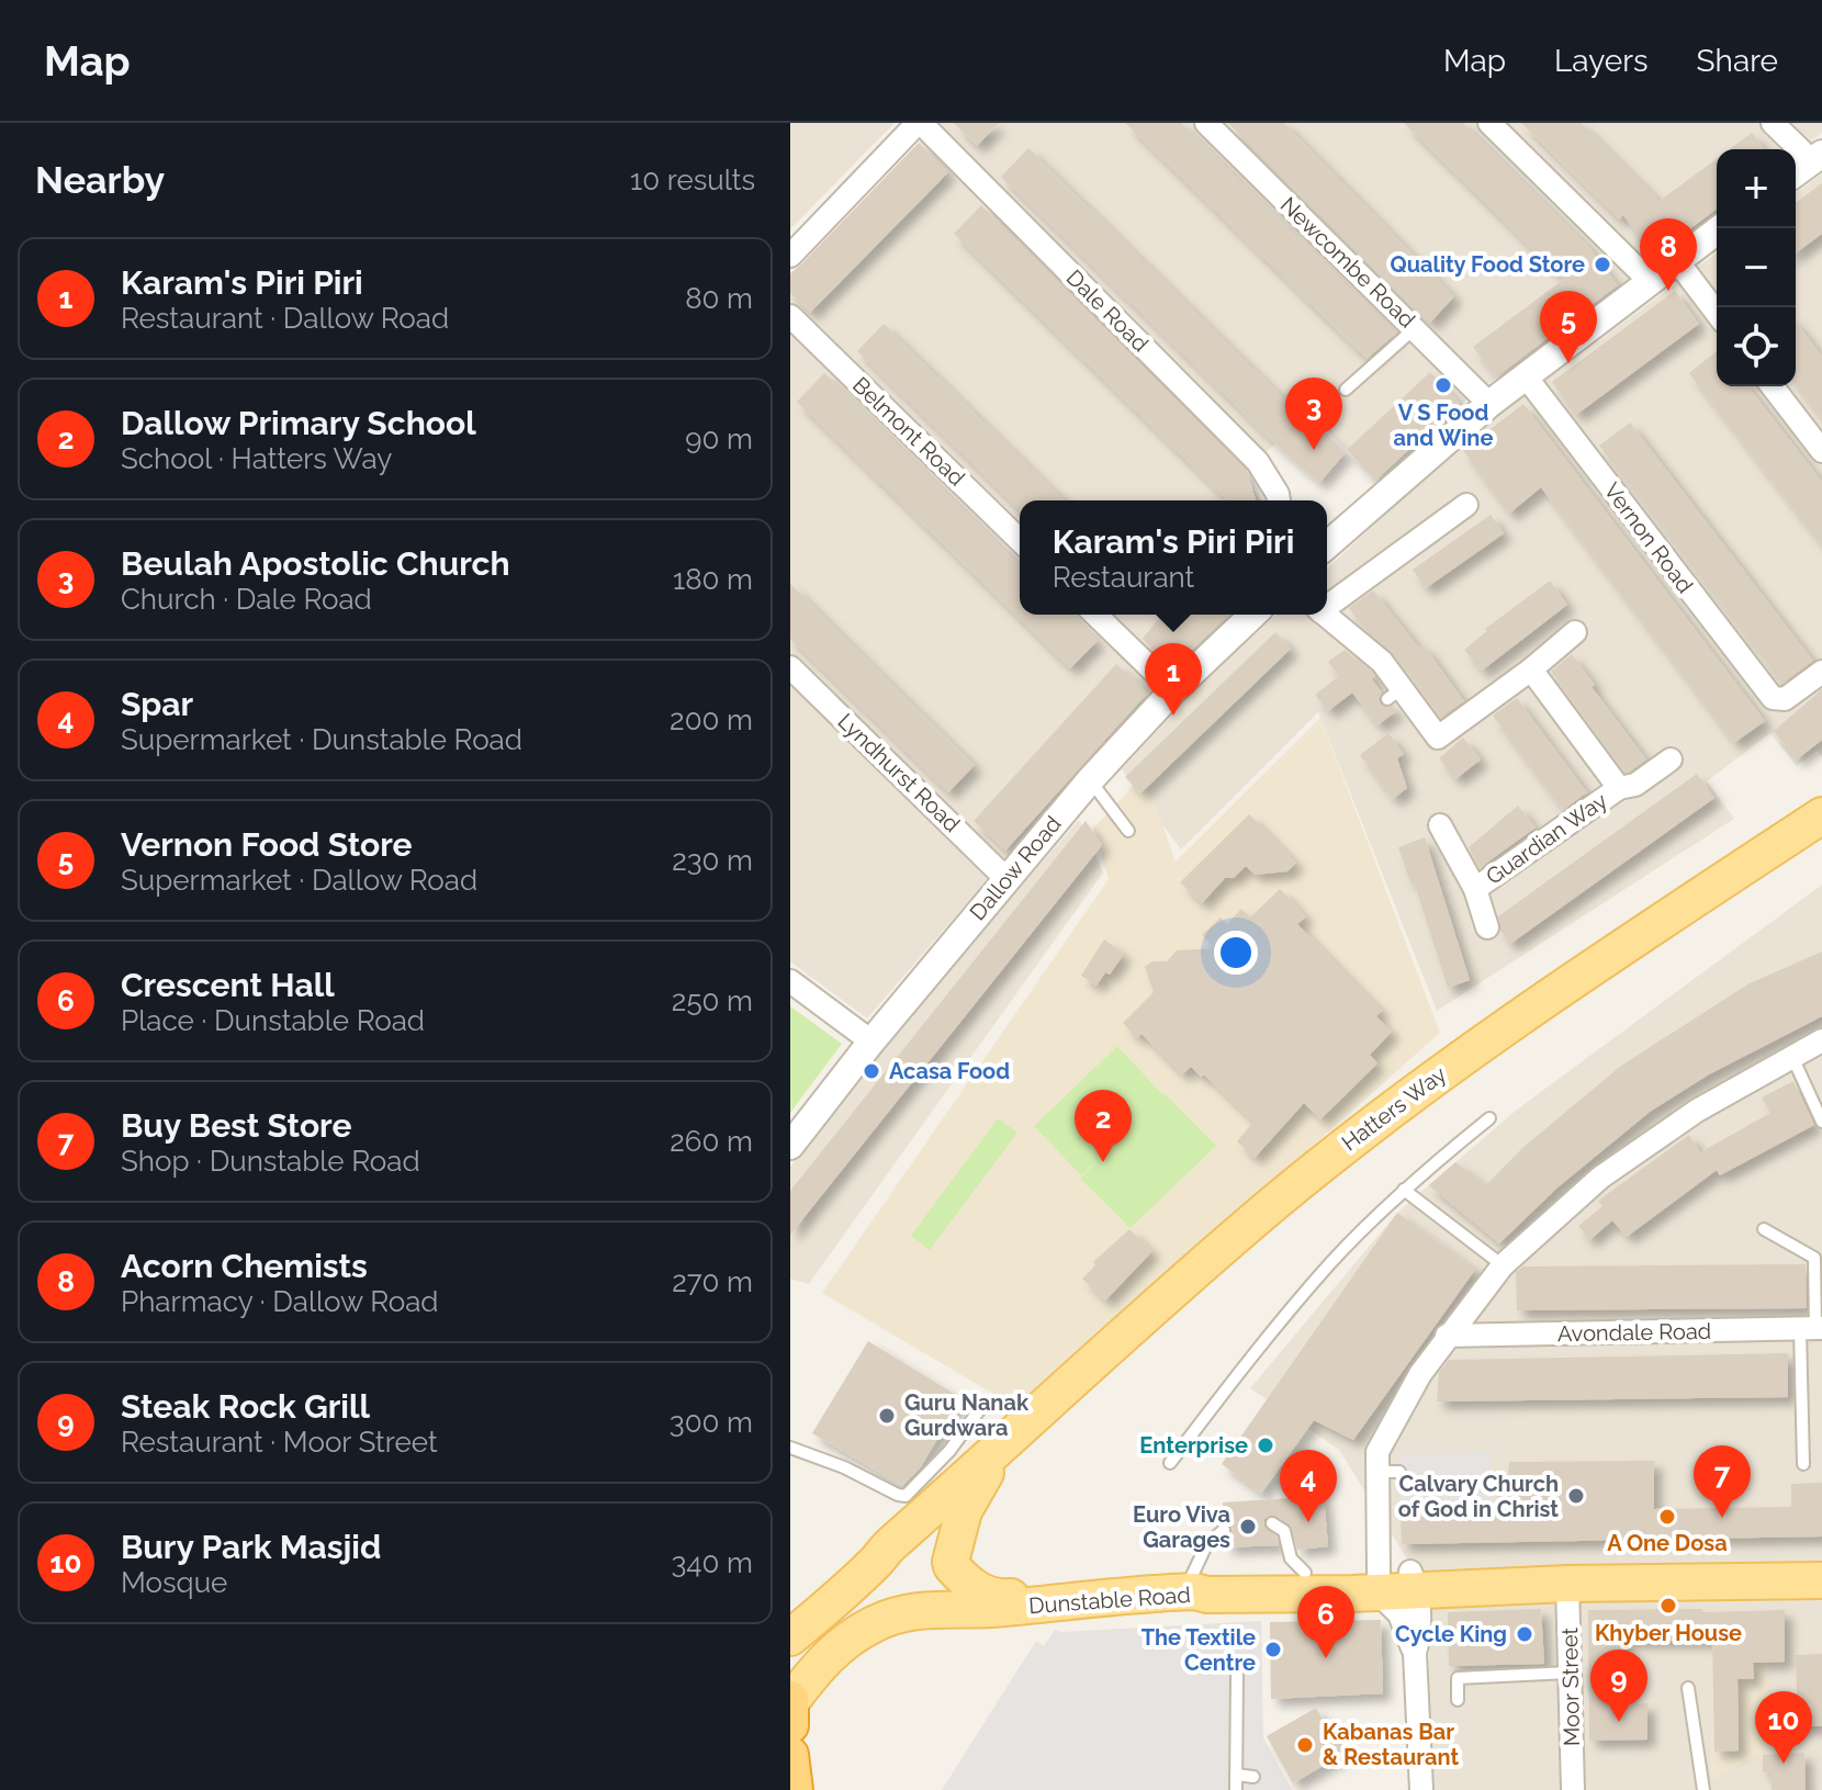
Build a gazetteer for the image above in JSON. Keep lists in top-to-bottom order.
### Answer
{
  "streets": {
    "main road": ["Hatters Way", "Dunstable Road"],
    "street": [
      "Newcombe Road",
      "Dale Road",
      "Belmont Road",
      "Vernon Road",
      "Lyndhurst Road",
      "Guardian Way",
      "Dallow Road",
      "Avondale Road",
      "Moor Street"
    ]
  },
  "crossings": [
    ["Lyndhurst Road", "Dallow Road"],
    ["Hatters Way", "Dunstable Road"],
    ["Dunstable Road", "Moor Street"]
  ],
  "places": [
    "Quality Food Store",
    "V S Food and Wine",
    "Acasa Food",
    "Guru Nanak Gurdwara",
    "Enterprise",
    "Calvary Church of God in Christ",
    "A One Dosa",
    "Euro Viva Garages",
    "Khyber House",
    "Cycle King",
    "The Textile Centre",
    "Kabanas Bar & Restaurant"
  ],
  "page": {
    "header": "Map",
    "nav": ["Map", "Layers", "Share"],
    "heading": ["Nearby", "10 results"],
    "map_buttons": ["+", "−"],
    "pins": [
      "8",
      "5",
      "3",
      "1",
      "2",
      "7",
      "4",
      "6",
      "9",
      "10"
    ],
    "list": [
      {
        "mark": "1",
        "name": "Karam's Piri Piri",
        "note": "Restaurant · Dallow Road",
        "value": "80 m"
      },
      {
        "mark": "2",
        "name": "Dallow Primary School",
        "note": "School · Hatters Way",
        "value": "90 m"
      },
      {
        "mark": "3",
        "name": "Beulah Apostolic Church",
        "note": "Church · Dale Road",
        "value": "180 m"
      },
      {
        "mark": "4",
        "name": "Spar",
        "note": "Supermarket · Dunstable Road",
        "value": "200 m"
      },
      {
        "mark": "5",
        "name": "Vernon Food Store",
        "note": "Supermarket · Dallow Road",
        "value": "230 m"
      },
      {
        "mark": "6",
        "name": "Crescent Hall",
        "note": "Place · Dunstable Road",
        "value": "250 m"
      },
      {
        "mark": "7",
        "name": "Buy Best Store",
        "note": "Shop · Dunstable Road",
        "value": "260 m"
      },
      {
        "mark": "8",
        "name": "Acorn Chemists",
        "note": "Pharmacy · Dallow Road",
        "value": "270 m"
      },
      {
        "mark": "9",
        "name": "Steak Rock Grill",
        "note": "Restaurant · Moor Street",
        "value": "300 m"
      },
      {
        "mark": "10",
        "name": "Bury Park Masjid",
        "note": "Mosque",
        "value": "340 m"
      }
    ],
    "popup": ["Karam's Piri Piri", "Restaurant"]
  }
}
